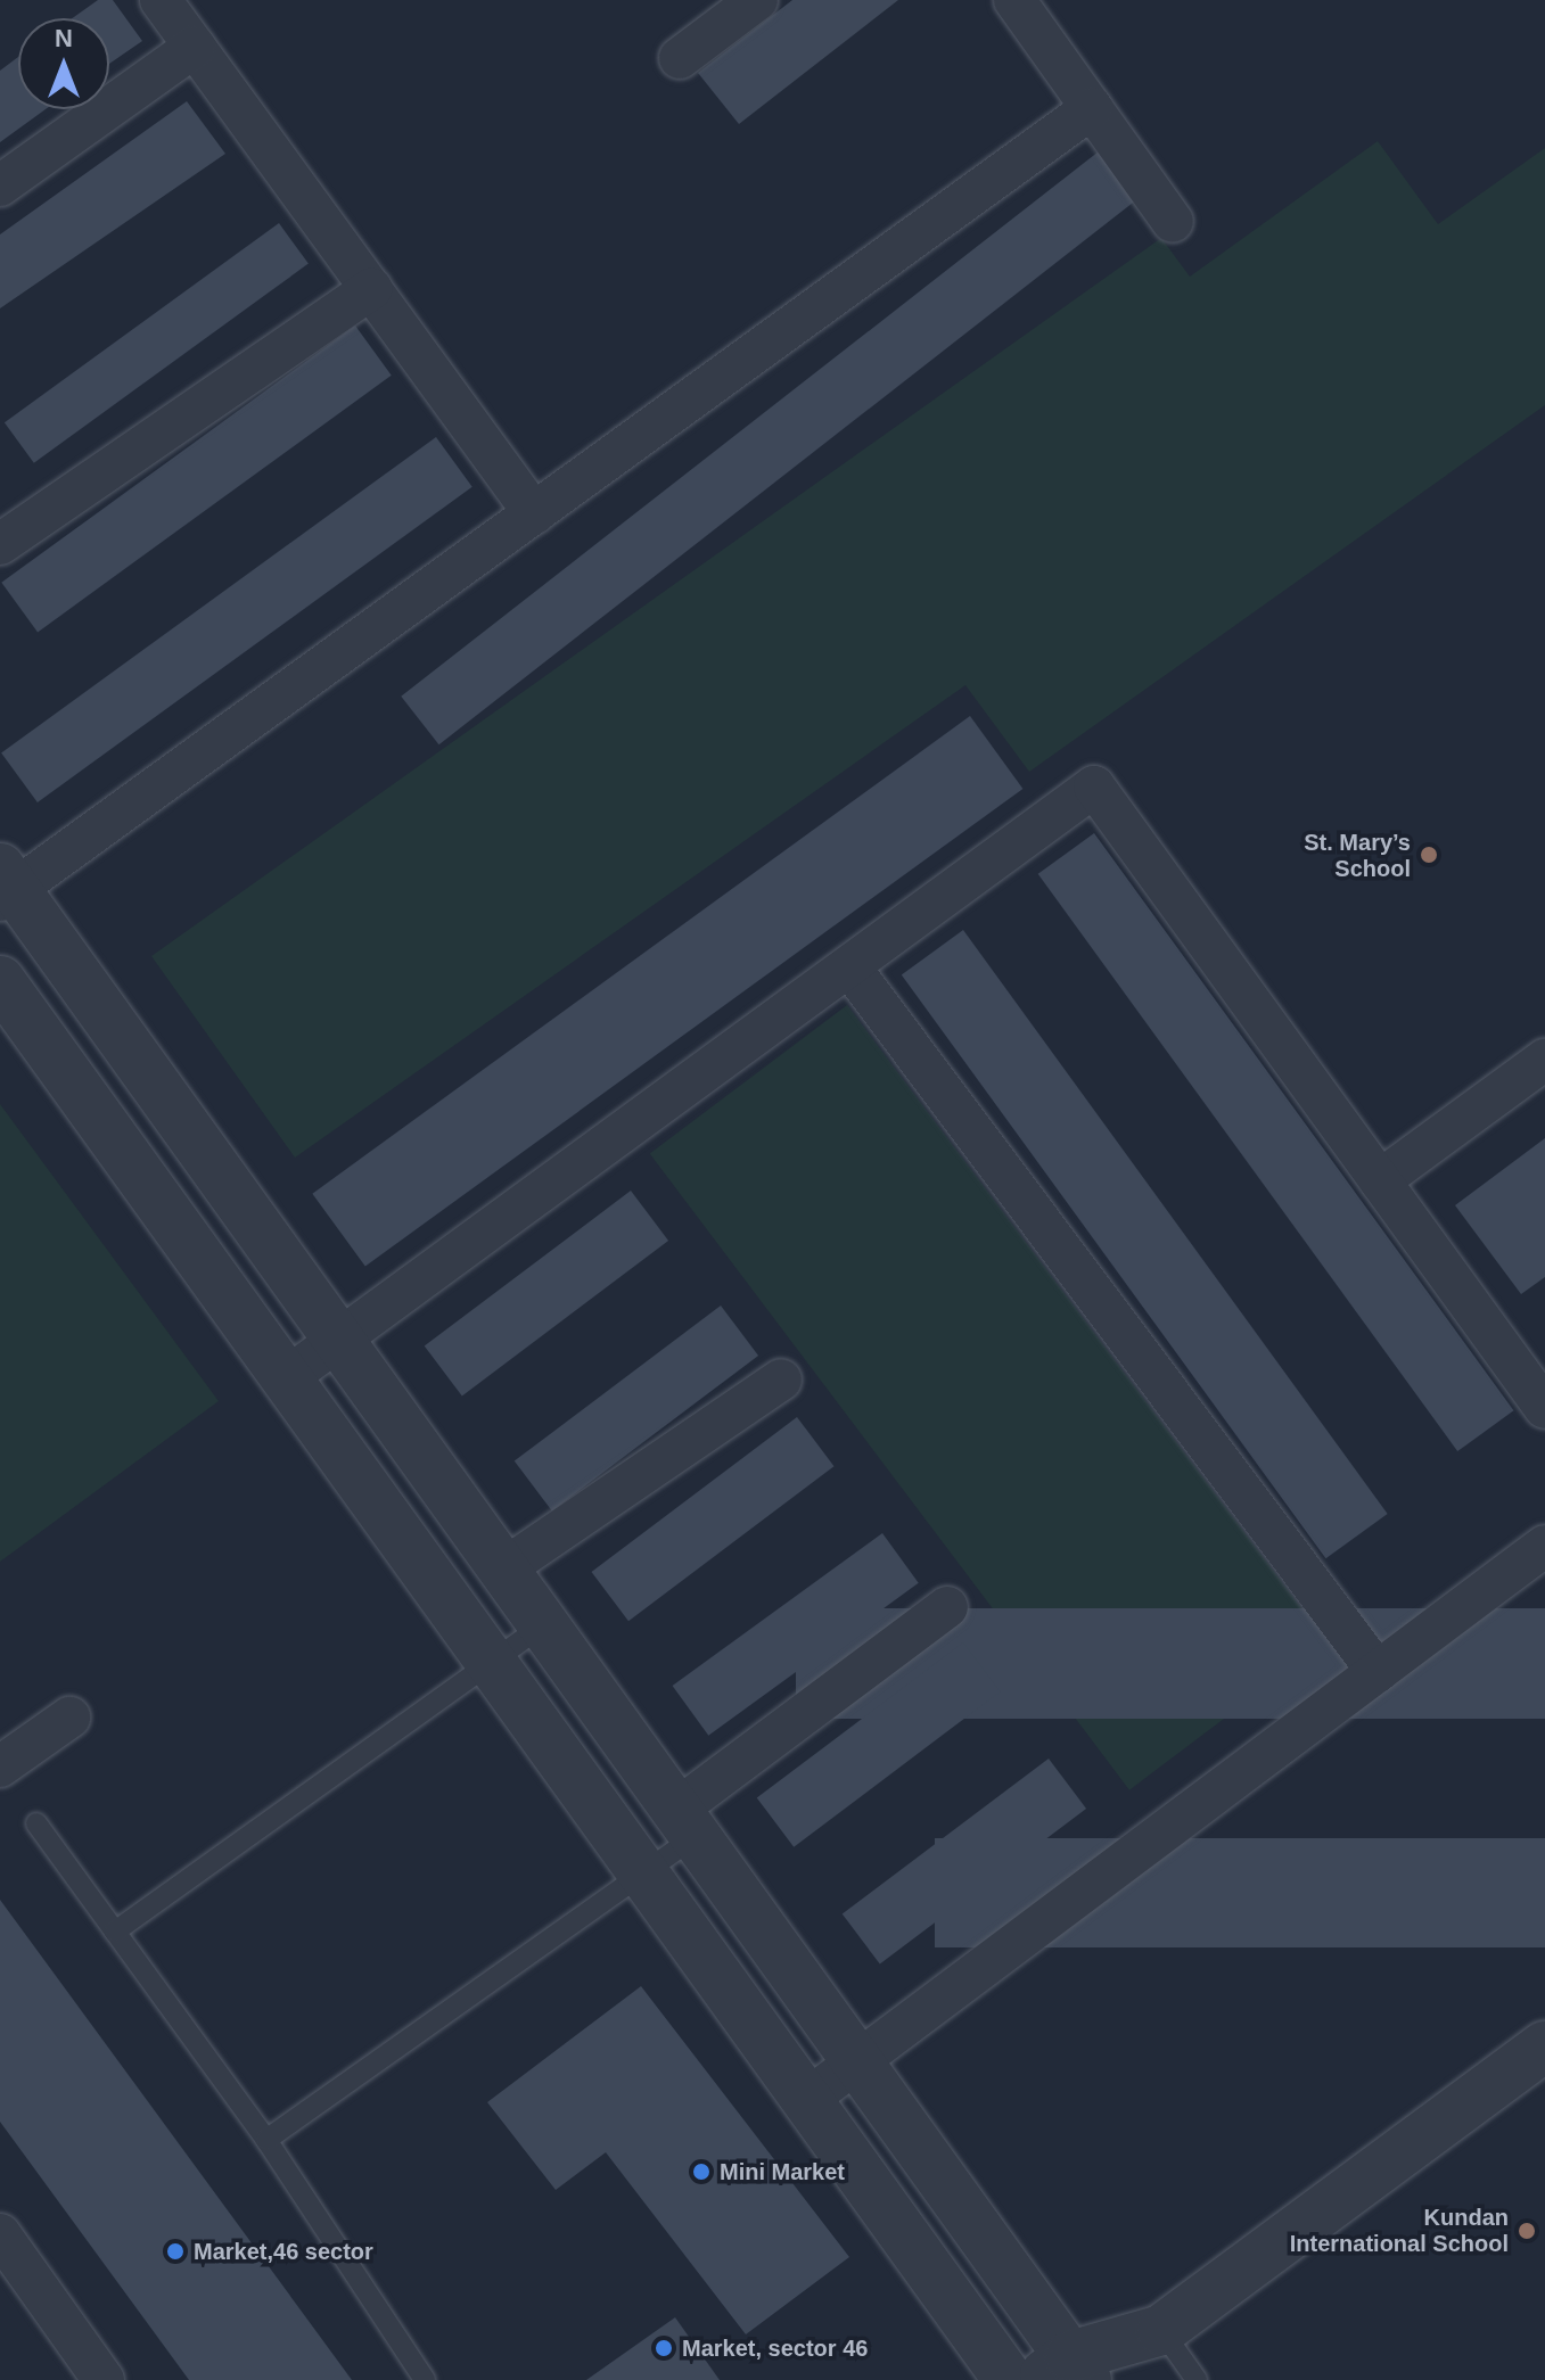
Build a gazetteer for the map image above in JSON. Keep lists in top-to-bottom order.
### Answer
{
  "places": [
    "St. Mary’s School",
    "Mini Market",
    "Kundan International School",
    "Market,46 sector",
    "Market, sector 46"
  ],
  "north": "top"
}
